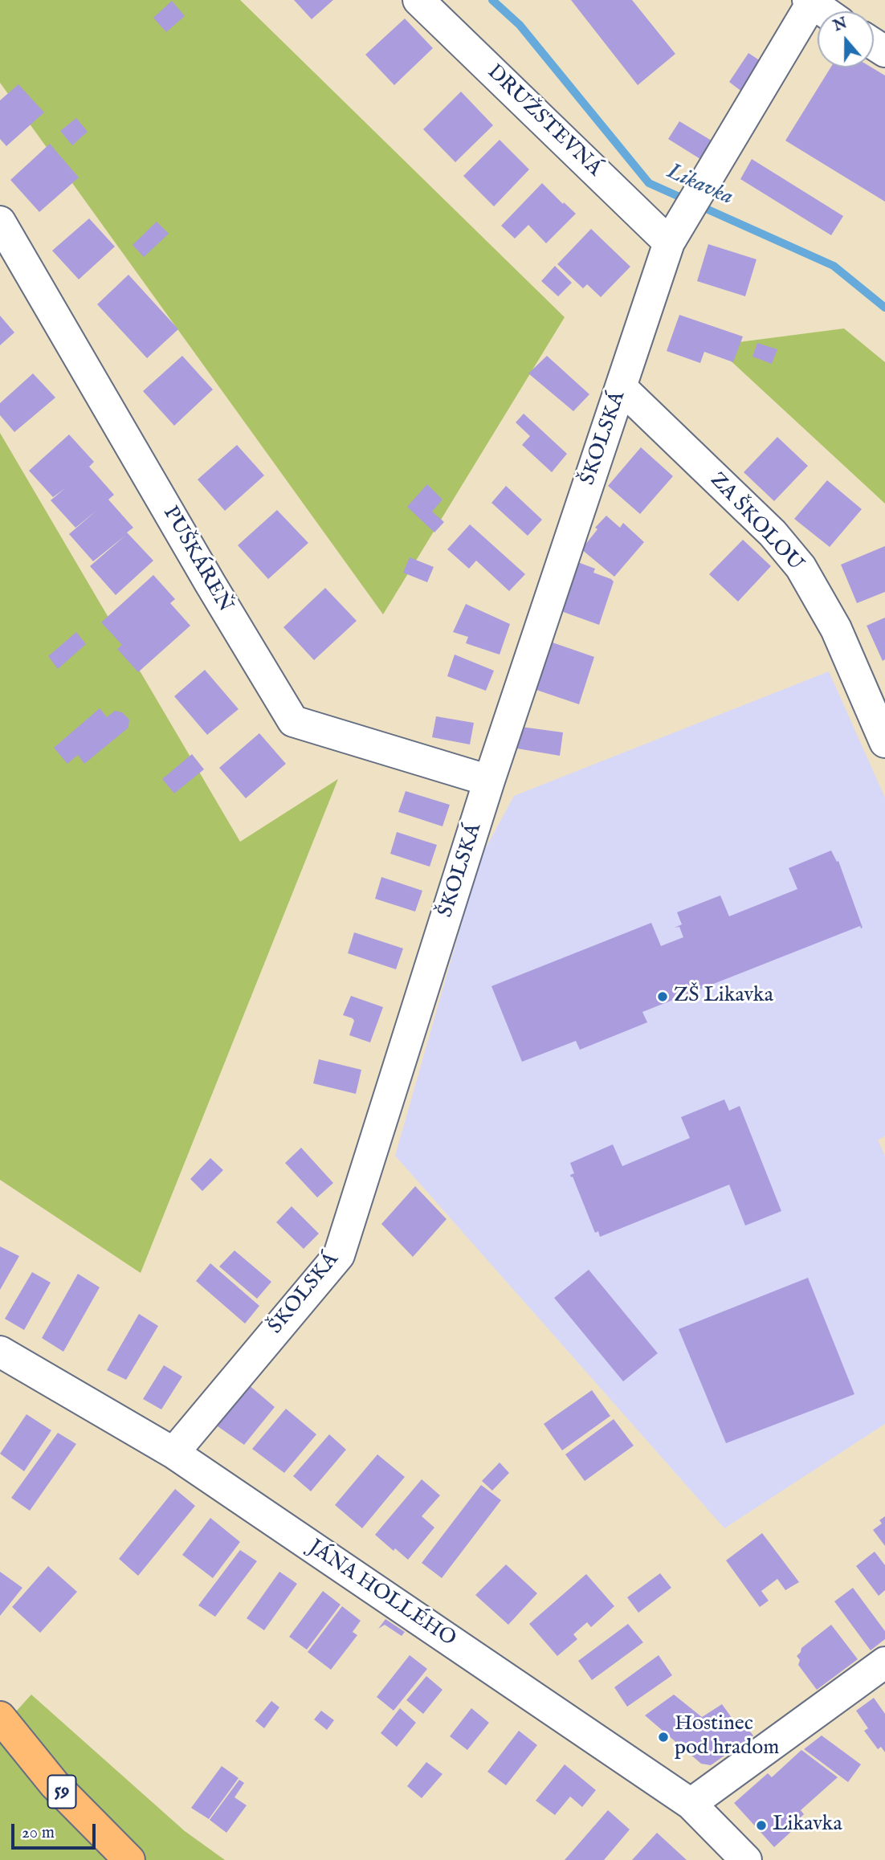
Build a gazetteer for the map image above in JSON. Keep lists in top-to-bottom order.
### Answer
{
  "streets": {
    "main road": ["59"],
    "street": [
      "DRUŽSTEVNÁ",
      "ŠKOLSKÁ",
      "ZA ŠKOLOU",
      "PUŠKÁREŇ",
      "JÁNA HOLLÉHO"
    ]
  },
  "crossings": [
    ["DRUŽSTEVNÁ", "ŠKOLSKÁ"],
    ["ŠKOLSKÁ", "ZA ŠKOLOU"],
    ["ŠKOLSKÁ", "PUŠKÁREŇ"],
    ["ŠKOLSKÁ", "JÁNA HOLLÉHO"]
  ],
  "water": ["Likavka"],
  "places": ["ZŠ Likavka", "Hostinec pod hradom", "Likavka"],
  "scale_bar": "20 m",
  "north": "top"
}
